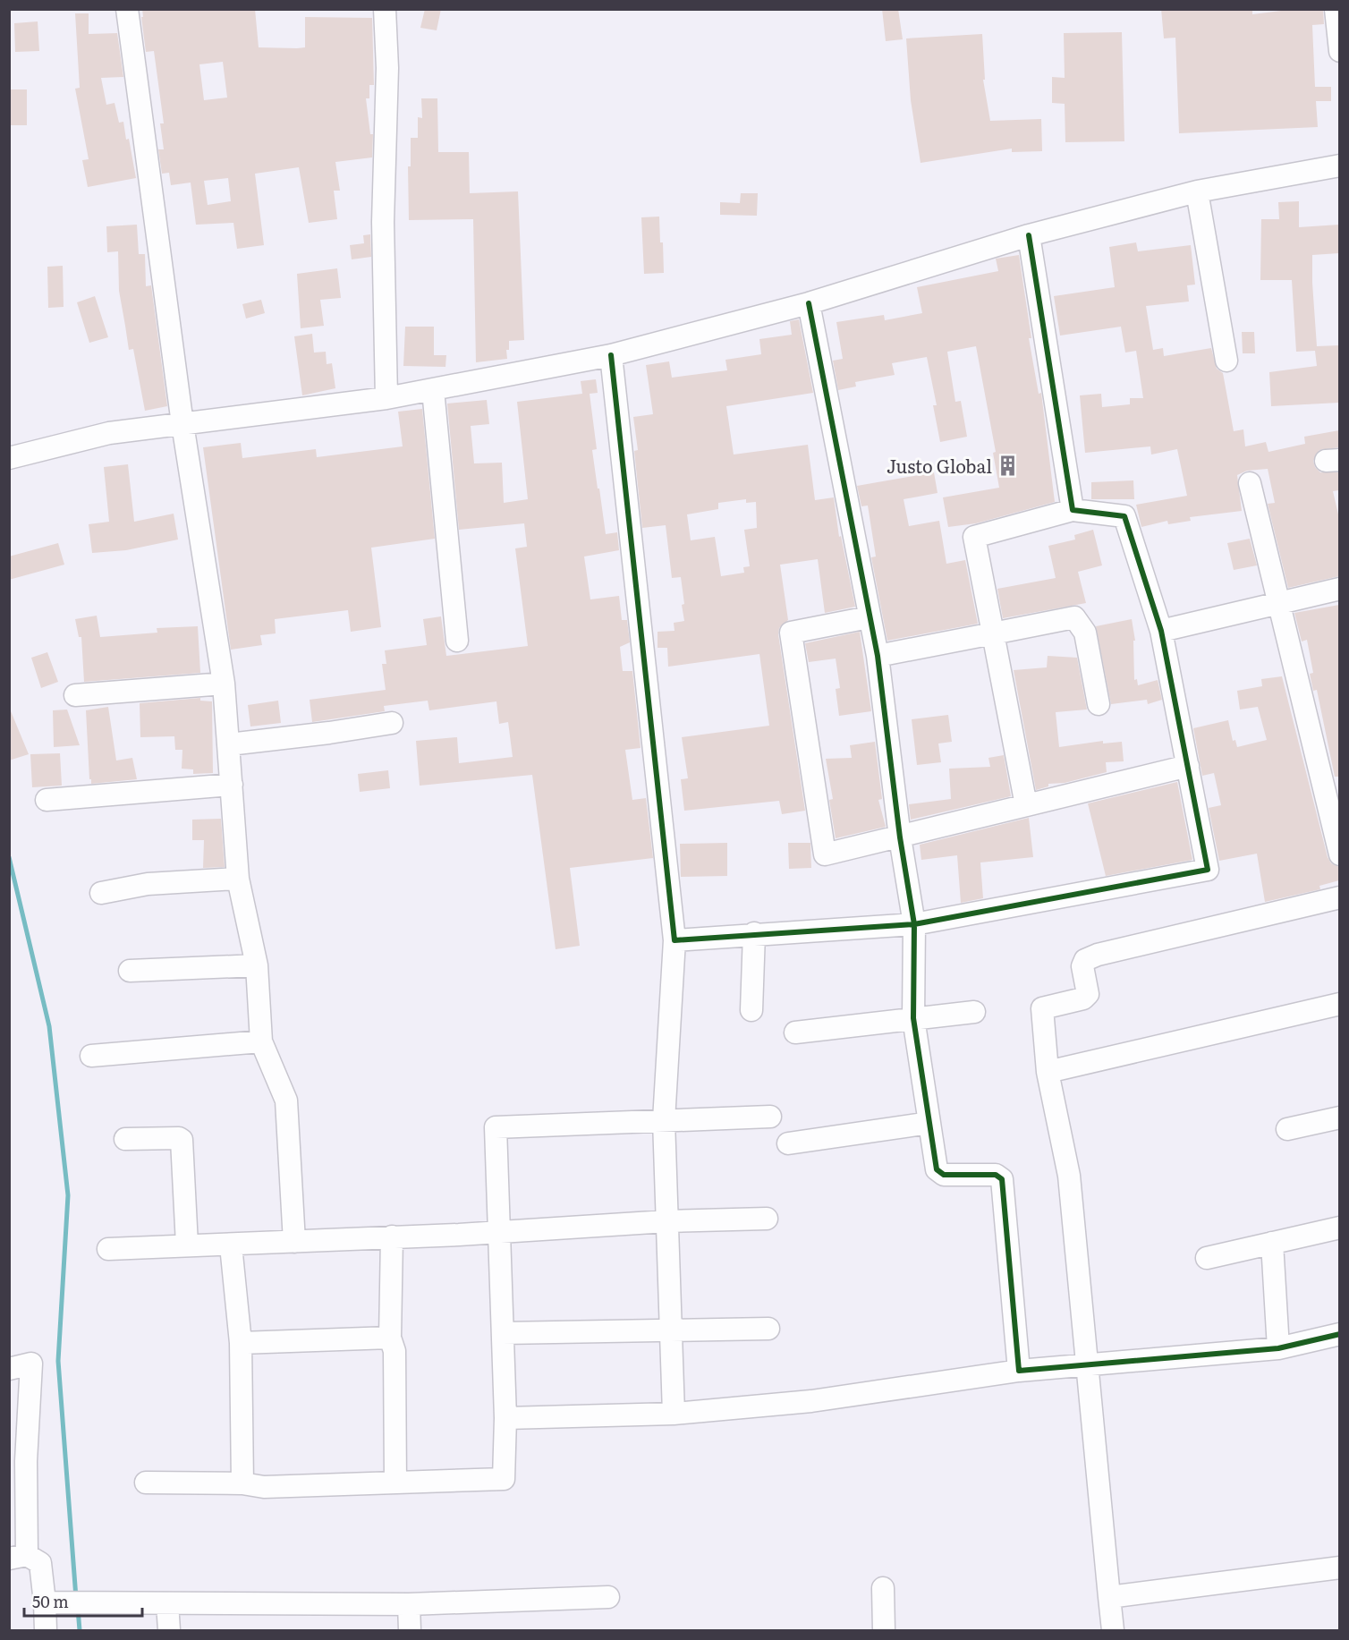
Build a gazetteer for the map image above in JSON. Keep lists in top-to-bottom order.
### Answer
{
  "places": {
    "building": ["Justo Global"]
  },
  "scale_bar": "50 m"
}
